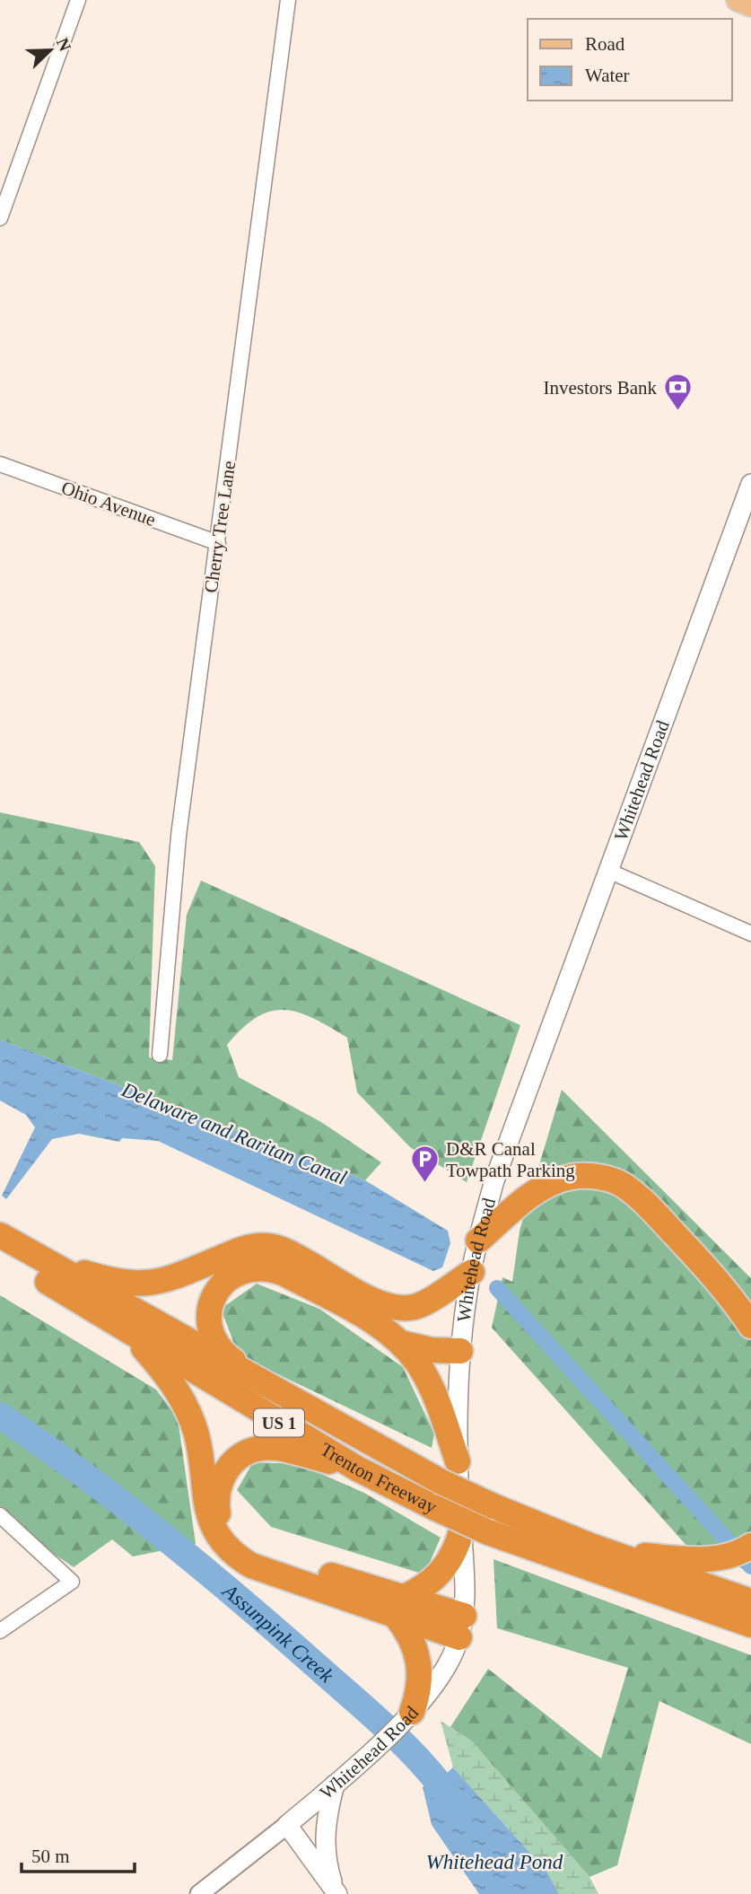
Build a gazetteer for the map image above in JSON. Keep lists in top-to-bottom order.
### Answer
{
  "streets": {
    "highway": ["US 1", "Trenton Freeway"],
    "main road": ["Whitehead Road"],
    "street": ["Ohio Avenue", "Cherry Tree Lane"]
  },
  "crossings": [
    ["Ohio Avenue", "Cherry Tree Lane"]
  ],
  "water": ["Delaware and Raritan Canal", "Assunpink Creek", "Whitehead Pond"],
  "places": {
    "bank": ["Investors Bank"],
    "parking": ["D&R Canal Towpath Parking"]
  },
  "legend": ["Road", "Water"],
  "scale_bar": "50 m",
  "north": "top right"
}
